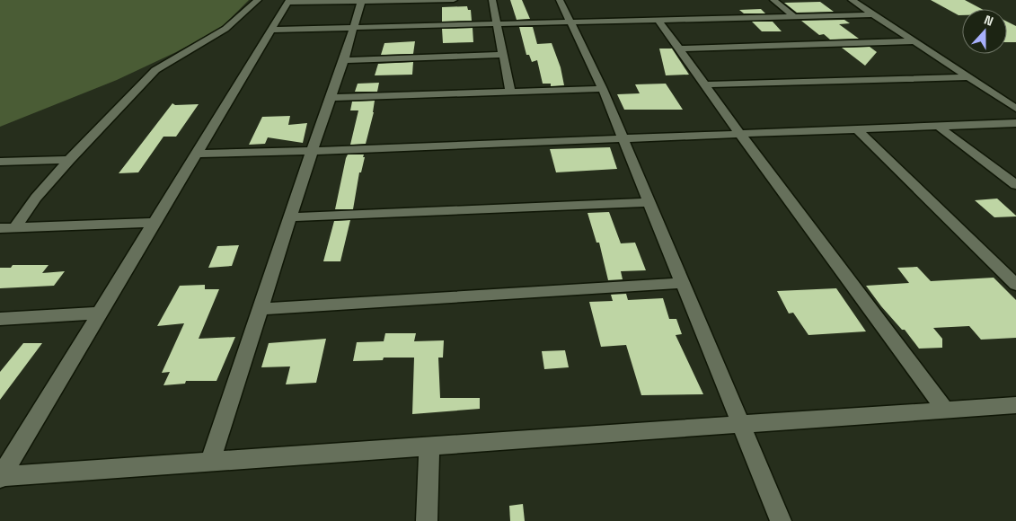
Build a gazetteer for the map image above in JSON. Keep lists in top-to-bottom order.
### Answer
{
  "north": "top"
}
